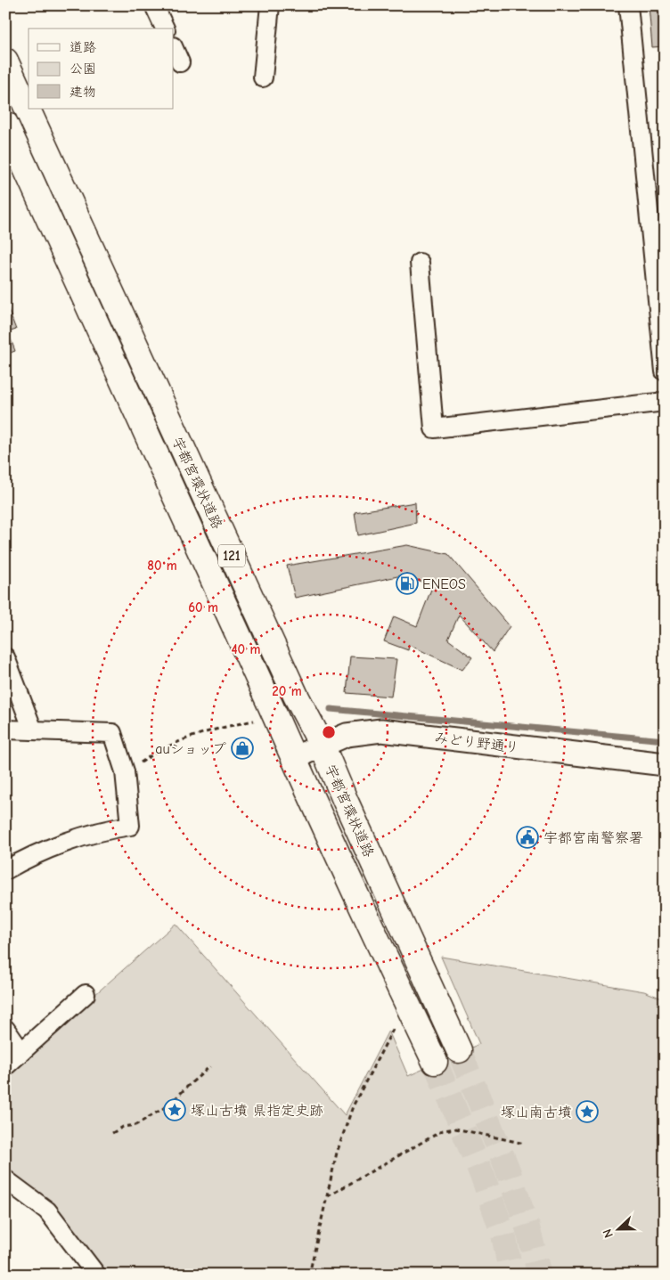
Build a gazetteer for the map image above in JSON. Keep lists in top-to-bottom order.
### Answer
{
  "streets": {
    "highway": ["宇都宮環状道路", "121"],
    "street": ["みどり野通り"]
  },
  "crossings": [
    ["宇都宮環状道路", "みどり野通り"]
  ],
  "places": {
    "fuel station": ["ENEOS"],
    "shop": ["auショップ"],
    "public building": ["宇都宮南警察署"],
    "place": ["塚山古墳 県指定史跡", "塚山南古墳"]
  },
  "legend": ["道路", "公園", "建物"],
  "north": "left",
  "rings": [
    "80 m",
    "60 m",
    "40 m",
    "20 m"
  ]
}
